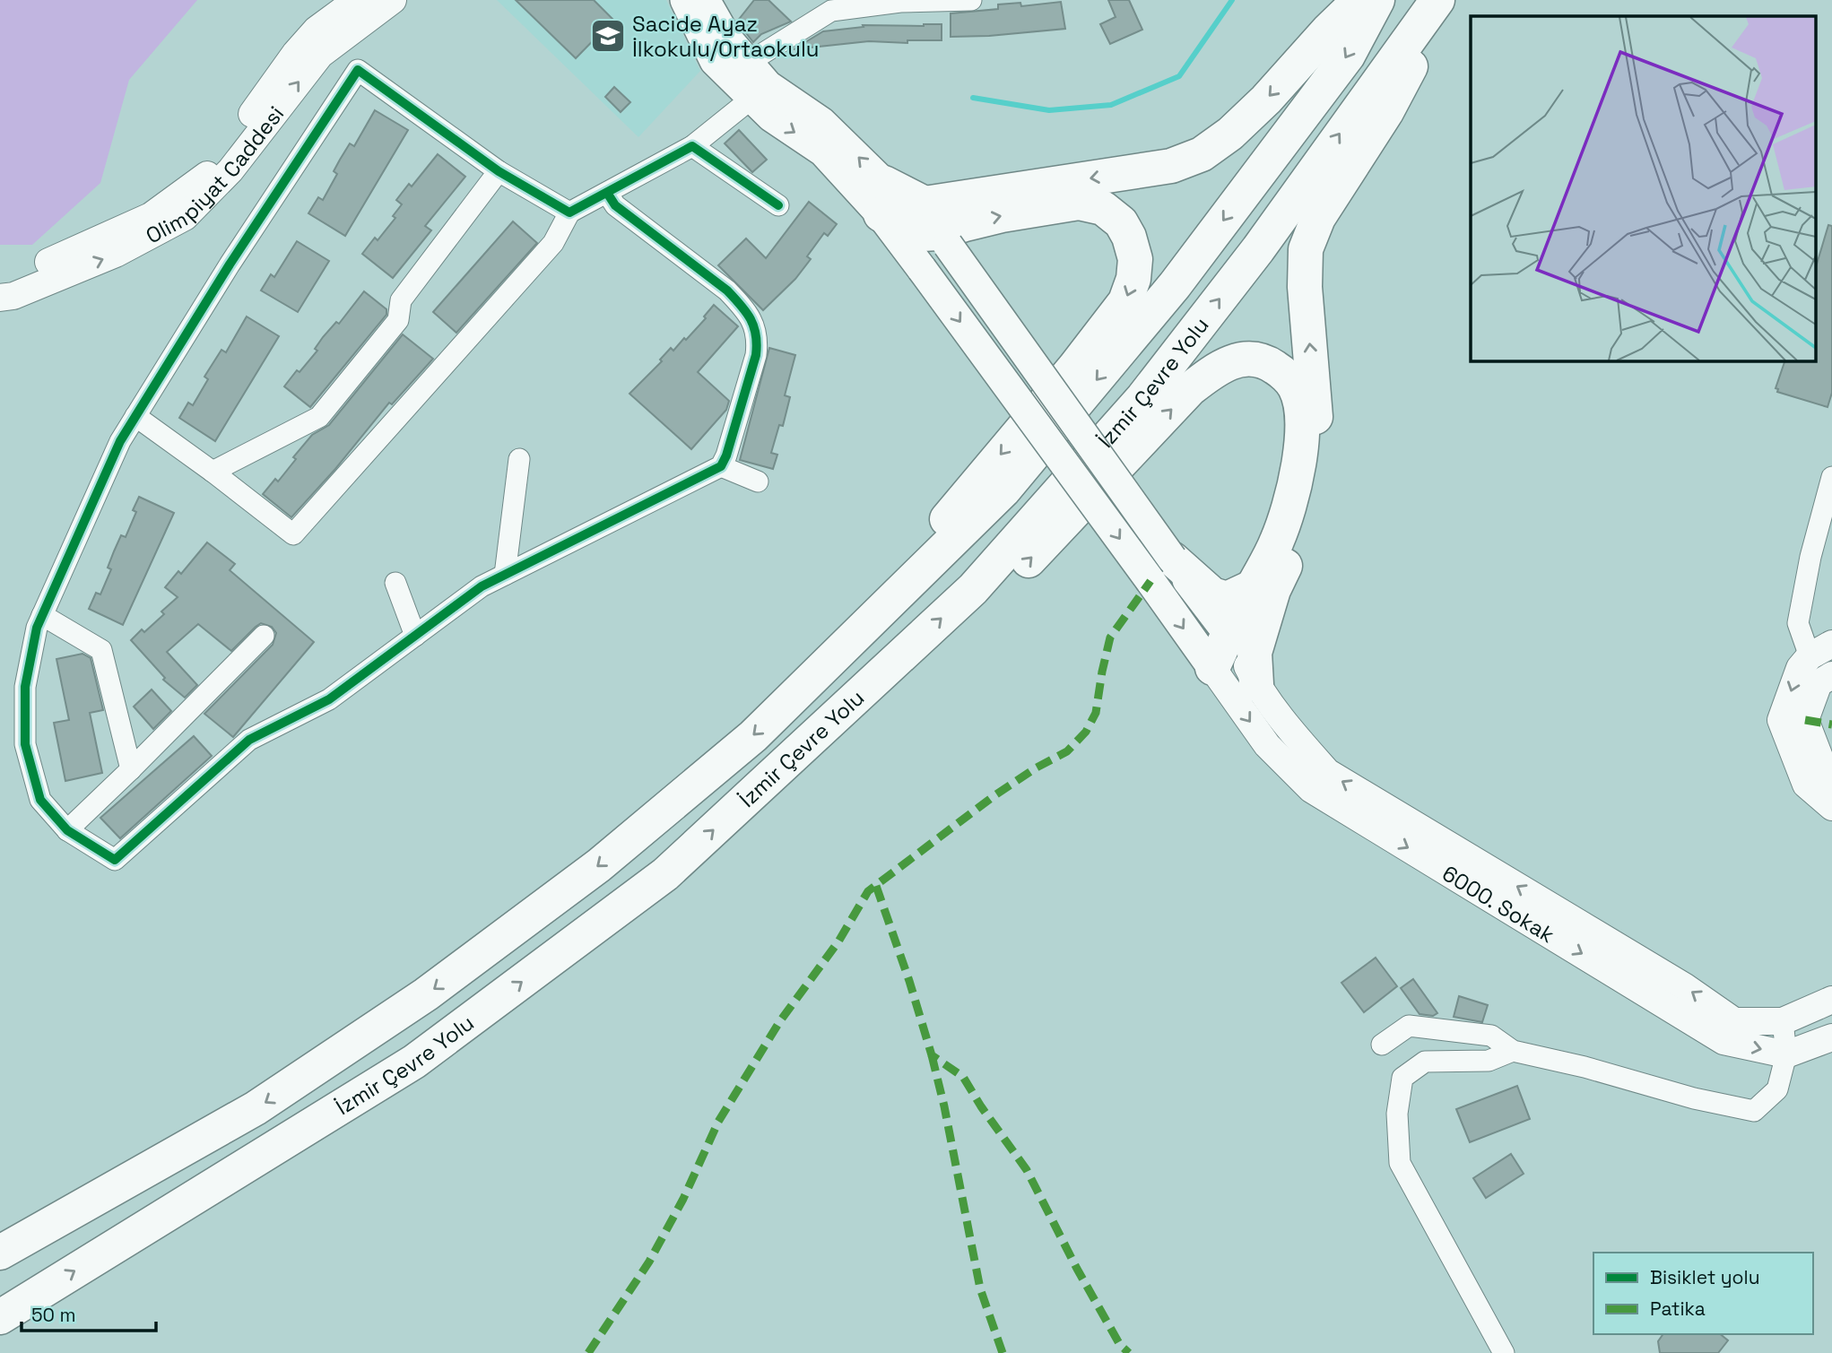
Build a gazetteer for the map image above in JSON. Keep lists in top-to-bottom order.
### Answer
{
  "streets": {
    "highway": ["İzmir Çevre Yolu"],
    "street": ["Olimpiyat Caddesi", "6000. Sokak"]
  },
  "places": {
    "school or university": ["Sacide Ayaz İlkokulu/Ortaokulu"]
  },
  "legend": ["Bisiklet yolu", "Patika"],
  "scale_bar": "50 m"
}
